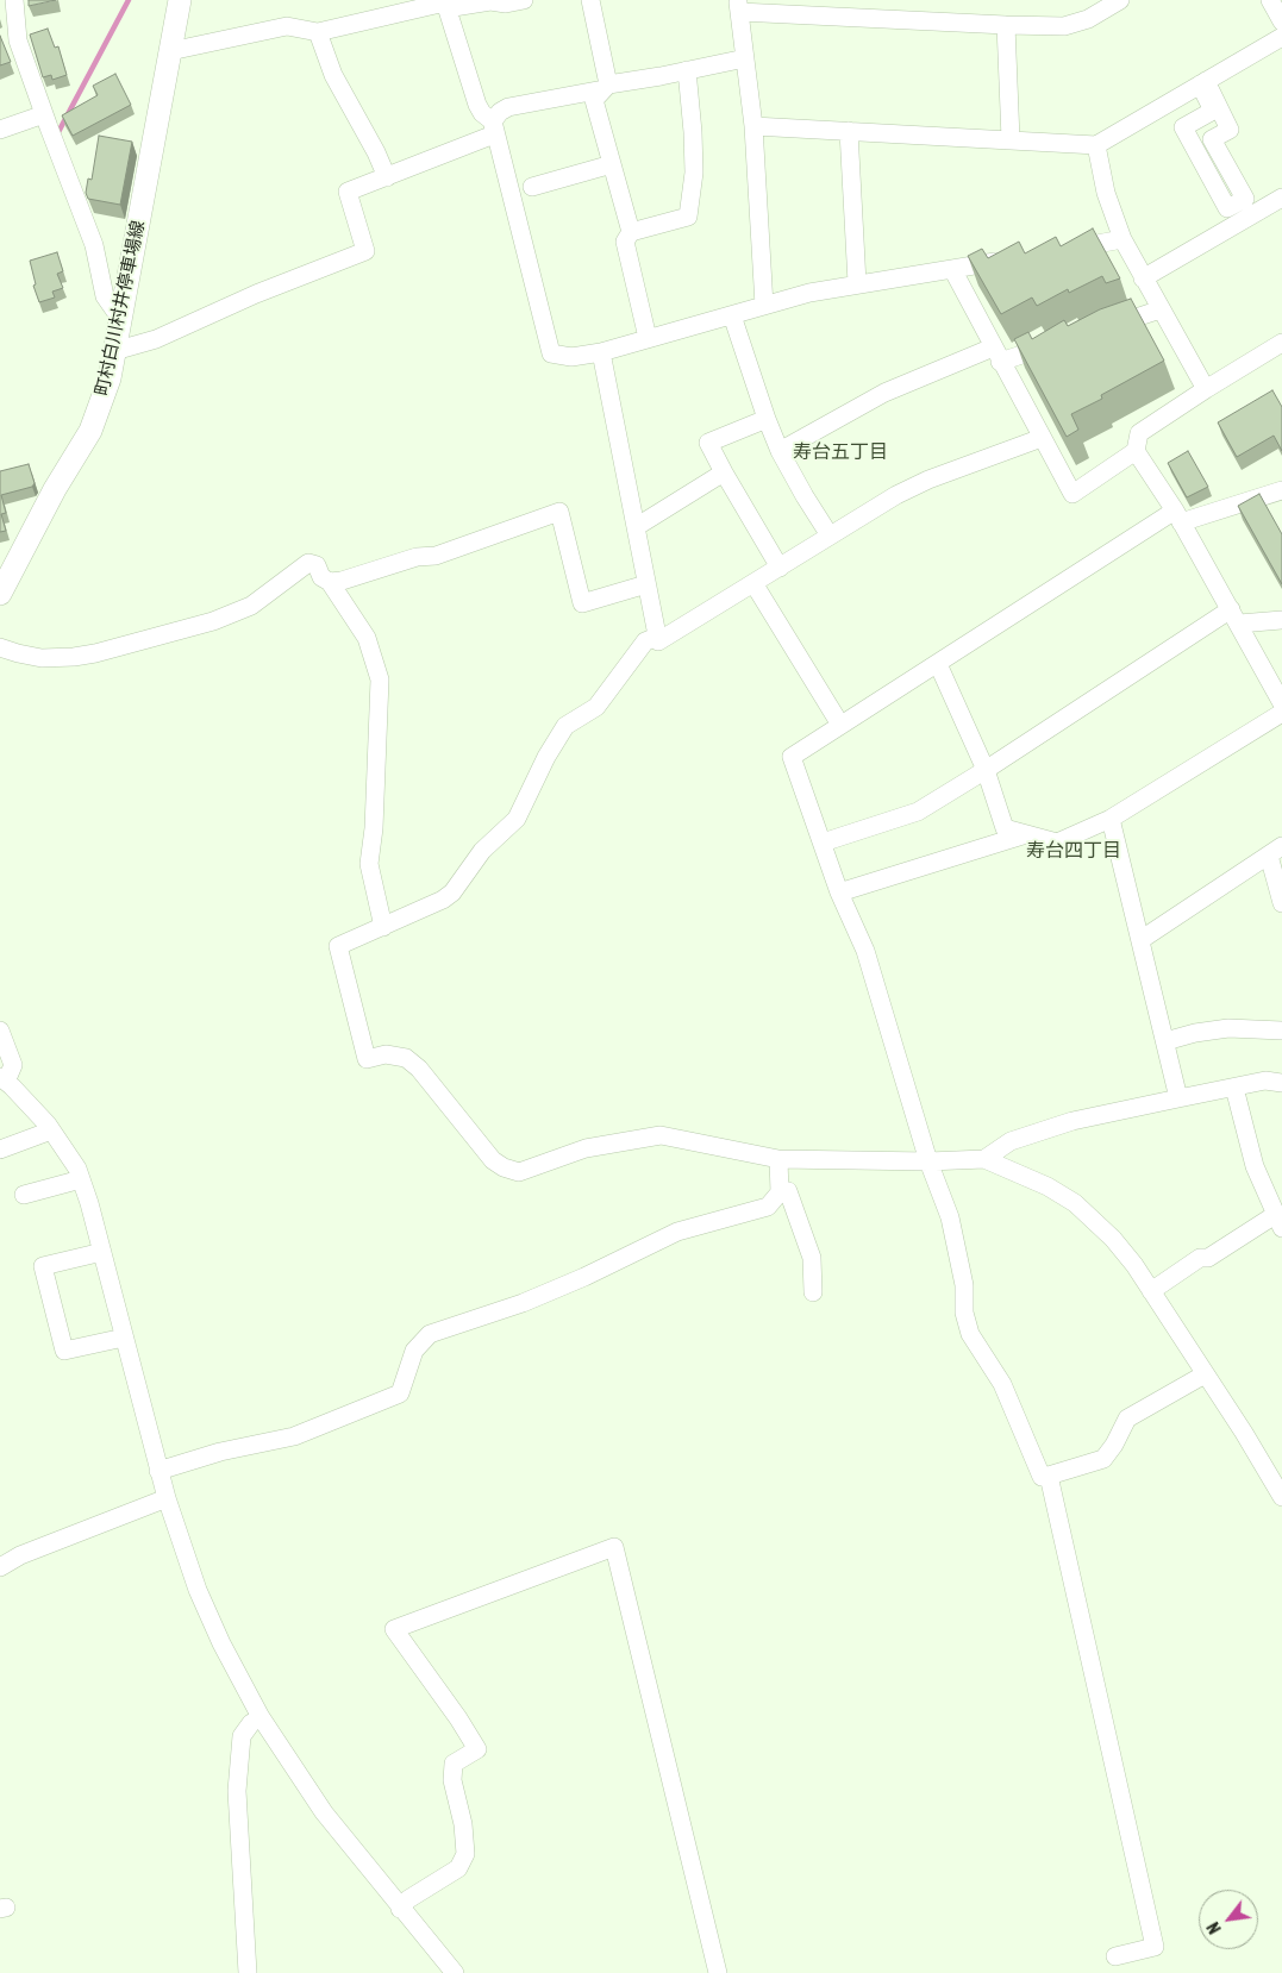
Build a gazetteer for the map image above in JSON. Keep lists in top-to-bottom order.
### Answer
{
  "streets": {
    "main road": ["町村白川村井停車場線"]
  },
  "districts": ["寿台五丁目", "寿台四丁目"],
  "north": "bottom left"
}
